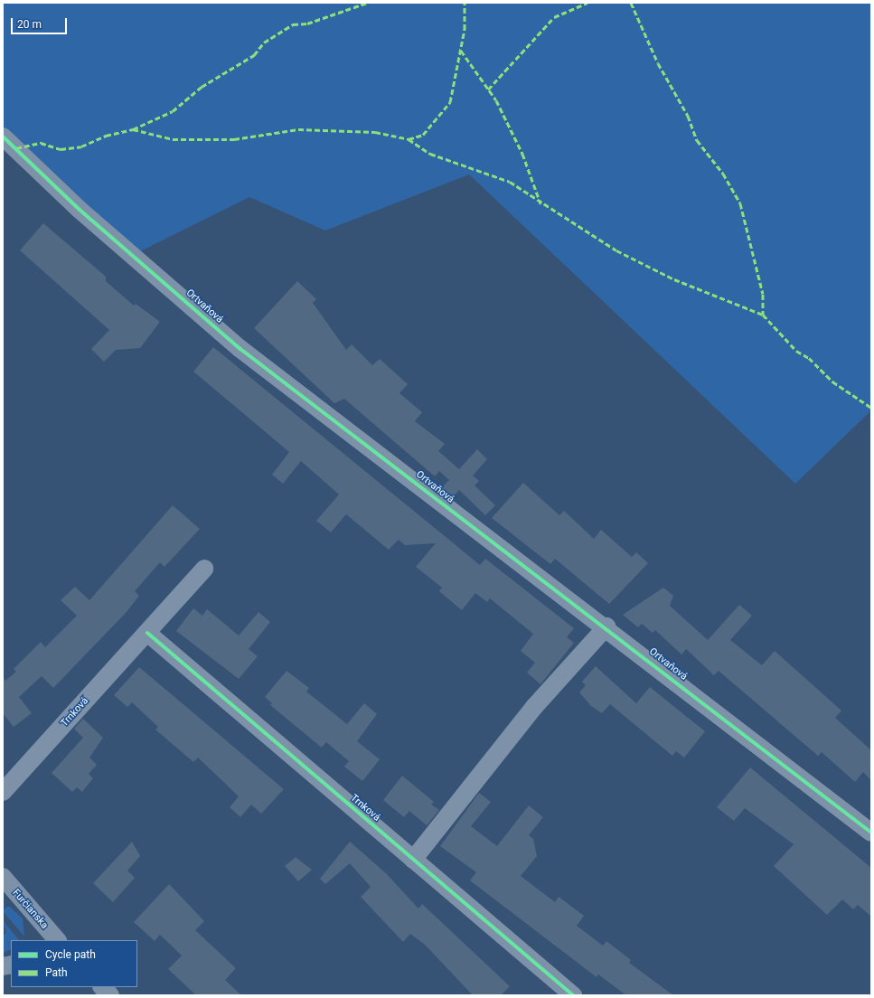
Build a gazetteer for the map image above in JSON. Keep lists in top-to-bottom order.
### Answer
{
  "streets": {
    "street": ["Ortvaňová", "Trnková", "Furčianska"]
  },
  "legend": ["Cycle path", "Path"],
  "scale_bar": "20 m"
}
